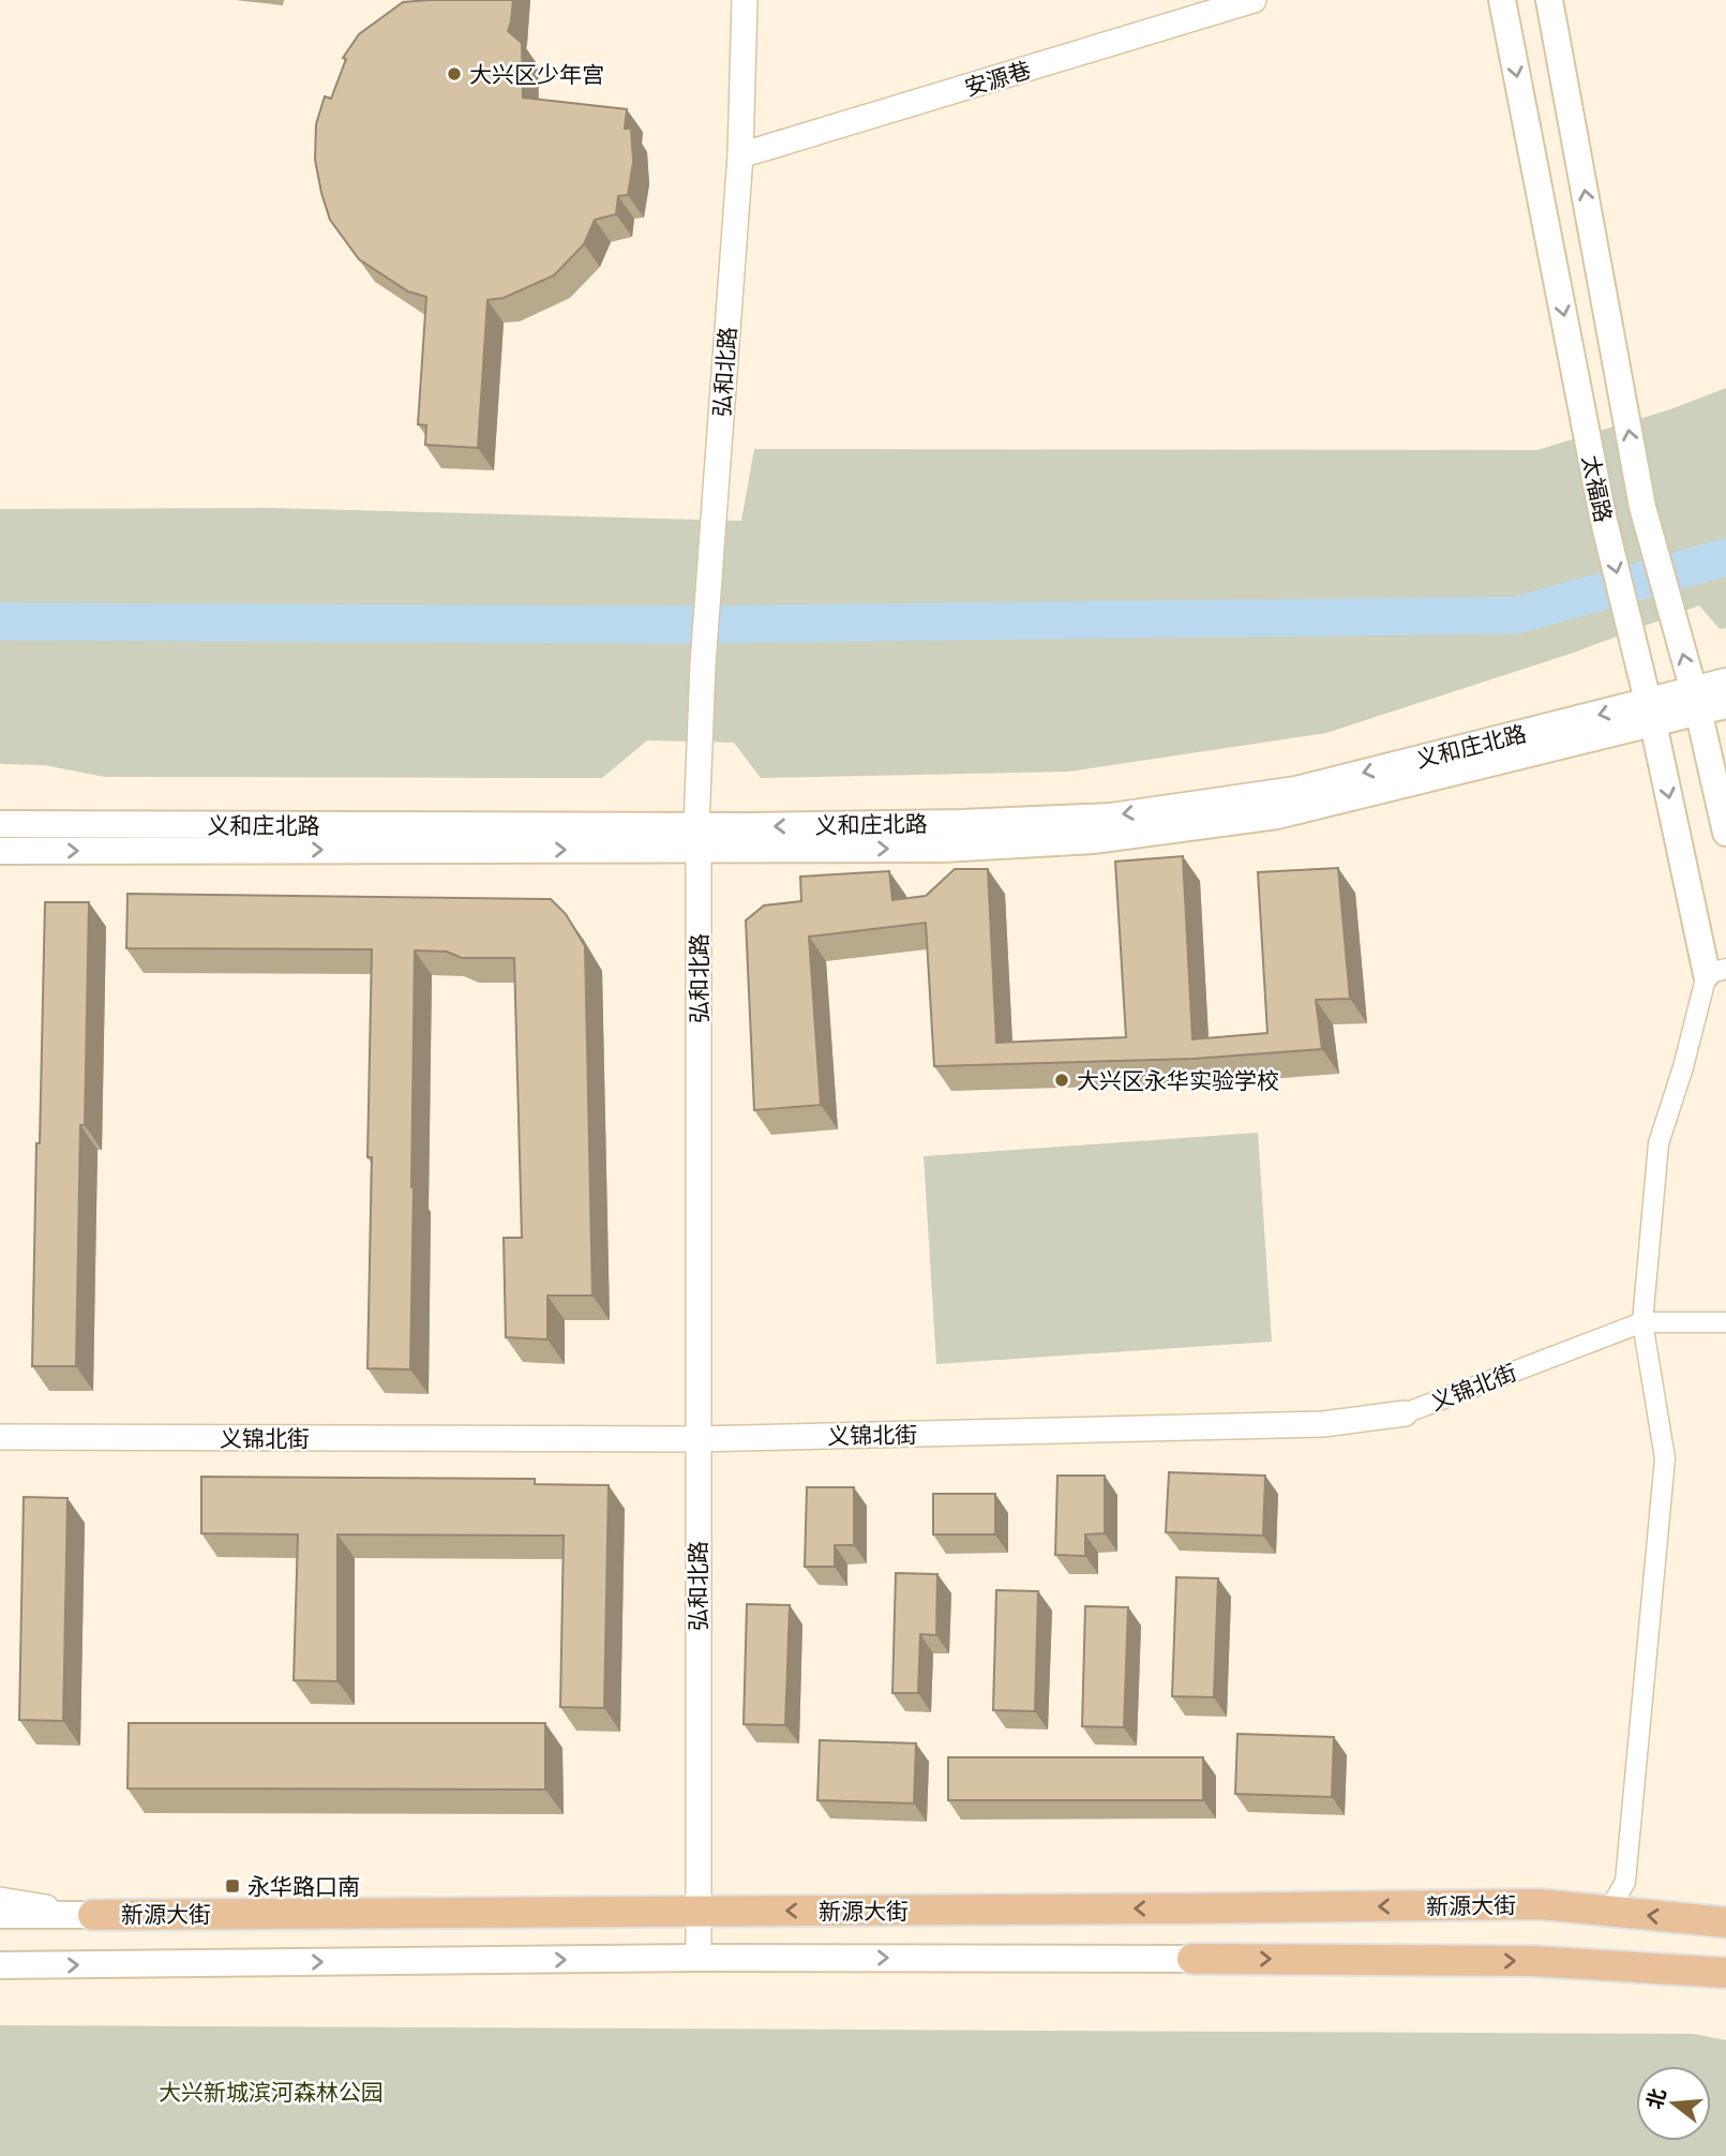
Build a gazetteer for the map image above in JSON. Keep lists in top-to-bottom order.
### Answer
{
  "streets": {
    "main road": ["太福路", "义和庄北路", "新源大街"],
    "street": ["安源巷", "弘和北路", "义锦北街"]
  },
  "crossings": [
    ["安源巷", "弘和北路"],
    ["弘和北路", "义和庄北路"],
    ["弘和北路", "义锦北街"],
    ["弘和北路", "新源大街"],
    ["太福路", "义和庄北路"]
  ],
  "parks": ["大兴新城滨河森林公园"],
  "places": {
    "other": ["大兴区少年宫", "大兴区永华实验学校"],
    "transit": ["永华路口南"]
  },
  "north": "left"
}
